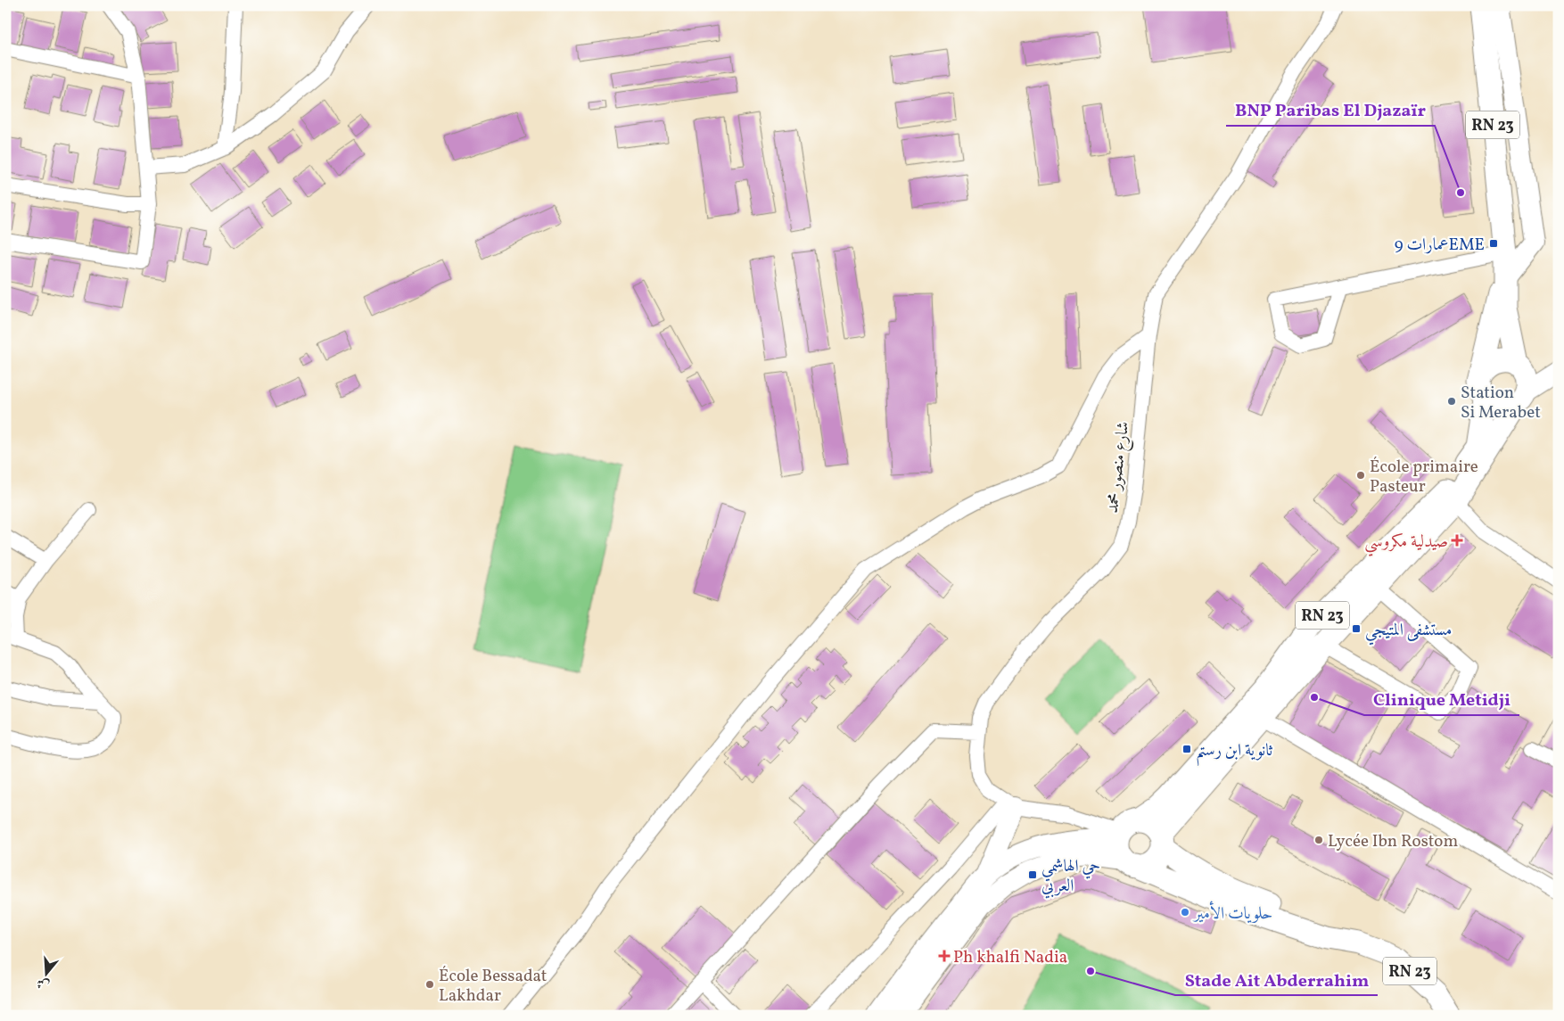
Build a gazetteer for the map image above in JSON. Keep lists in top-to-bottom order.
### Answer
{
  "streets": {
    "main road": ["RN 23"],
    "street": ["شارع منصور محمد"]
  },
  "crossings": [
    ["RN 23", "شارع منصور محمد"]
  ],
  "places": {
    "other": [
      "BNP Paribas El Djazaïr",
      "Station Si Merabet",
      "École primaire Pasteur",
      "Clinique Metidji",
      "Lycée Ibn Rostom",
      "حلويات الأمير",
      "Stade Ait Abderrahim",
      "École Bessadat Lakhdar"
    ],
    "transit": [
      "عمارات 9EME",
      "مستشفى المتيجي",
      "ثانوية ابن رستم",
      "حي الهاشمي العربي"
    ],
    "health": ["صيدلية مكروسي", "Ph khalfi Nadia"]
  },
  "north": "bottom"
}
